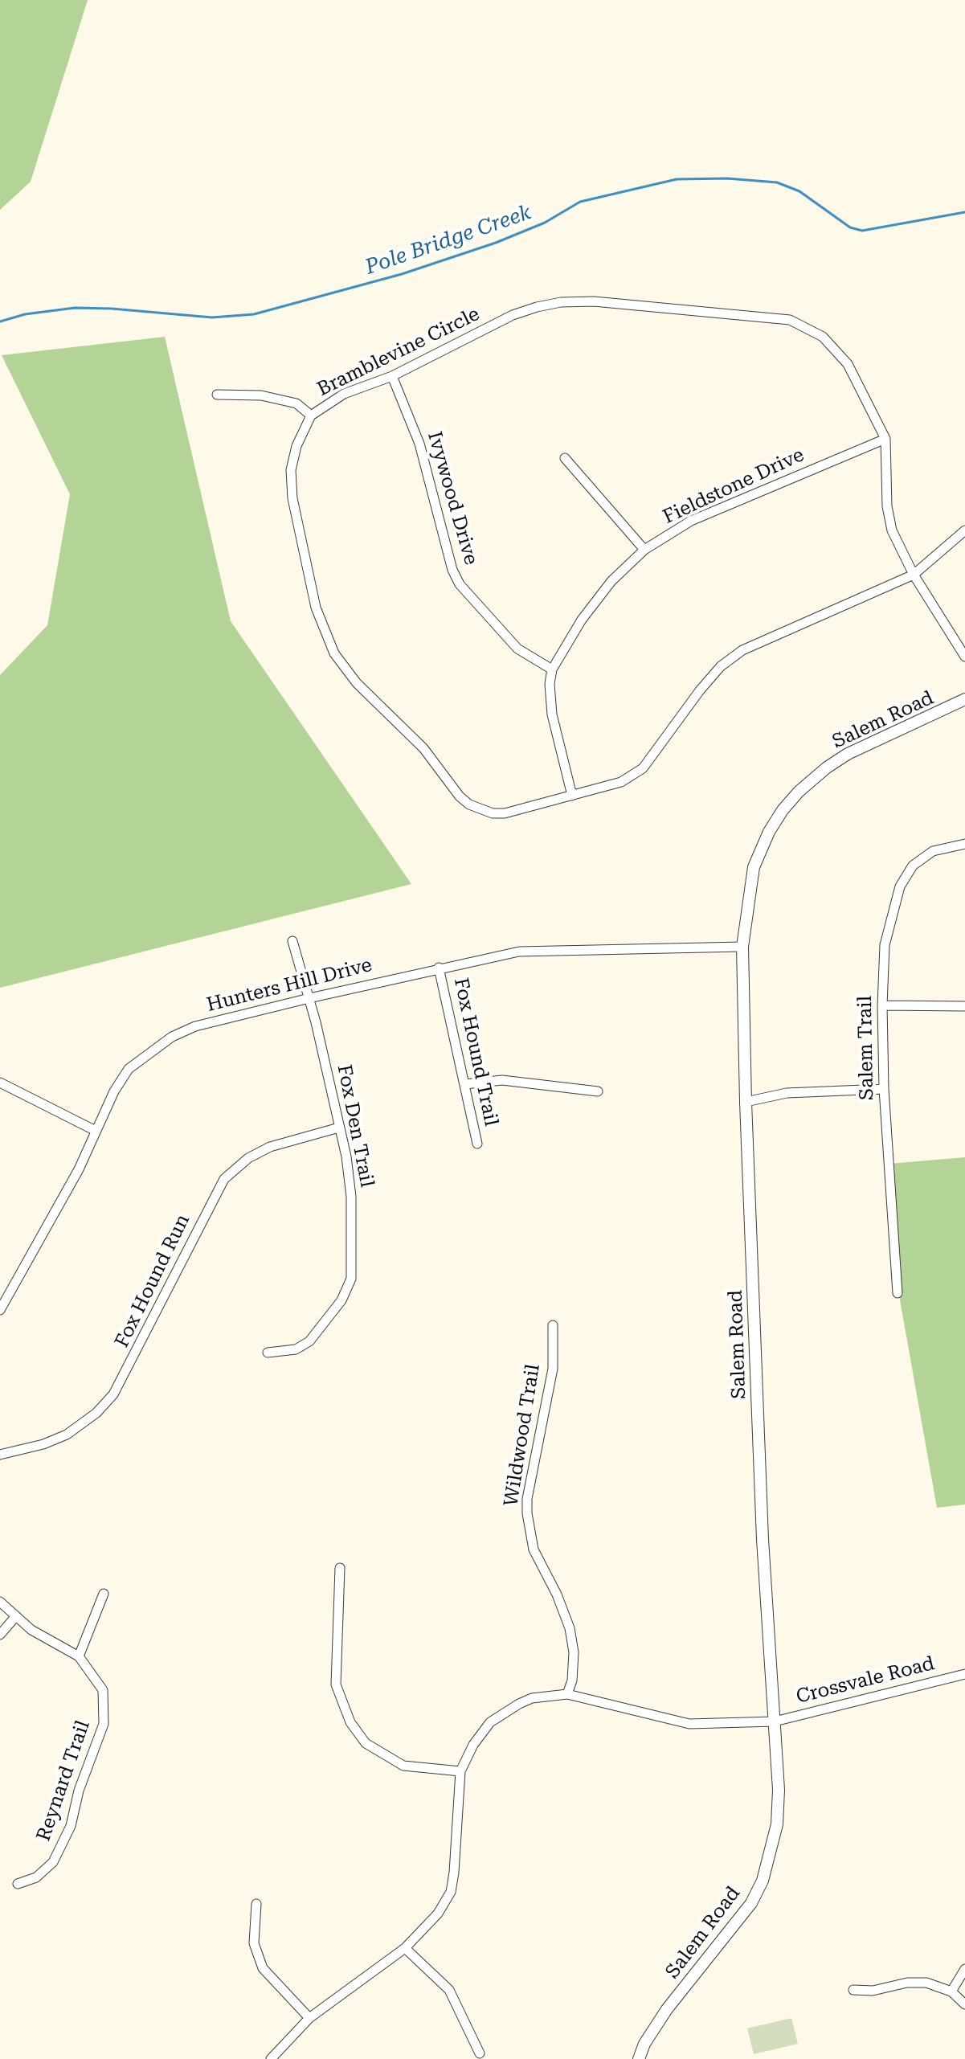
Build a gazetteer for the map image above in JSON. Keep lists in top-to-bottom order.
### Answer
{
  "streets": {
    "street": [
      "Bramblevine Circle",
      "Fieldstone Drive",
      "Ivywood Drive",
      "Salem Road",
      "Hunters Hill Drive",
      "Salem Trail",
      "Fox Hound Trail",
      "Fox Den Trail",
      "Fox Hound Run",
      "Wildwood Trail",
      "Crossvale Road",
      "Reynard Trail"
    ]
  },
  "crossings": [
    ["Bramblevine Circle", "Fieldstone Drive"],
    ["Bramblevine Circle", "Ivywood Drive"],
    ["Fieldstone Drive", "Ivywood Drive"],
    ["Salem Road", "Hunters Hill Drive"],
    ["Salem Road", "Crossvale Road"],
    ["Hunters Hill Drive", "Fox Hound Trail"],
    ["Hunters Hill Drive", "Fox Den Trail"],
    ["Fox Den Trail", "Fox Hound Run"],
    ["Wildwood Trail", "Crossvale Road"]
  ],
  "water": ["Pole Bridge Creek"]
}
